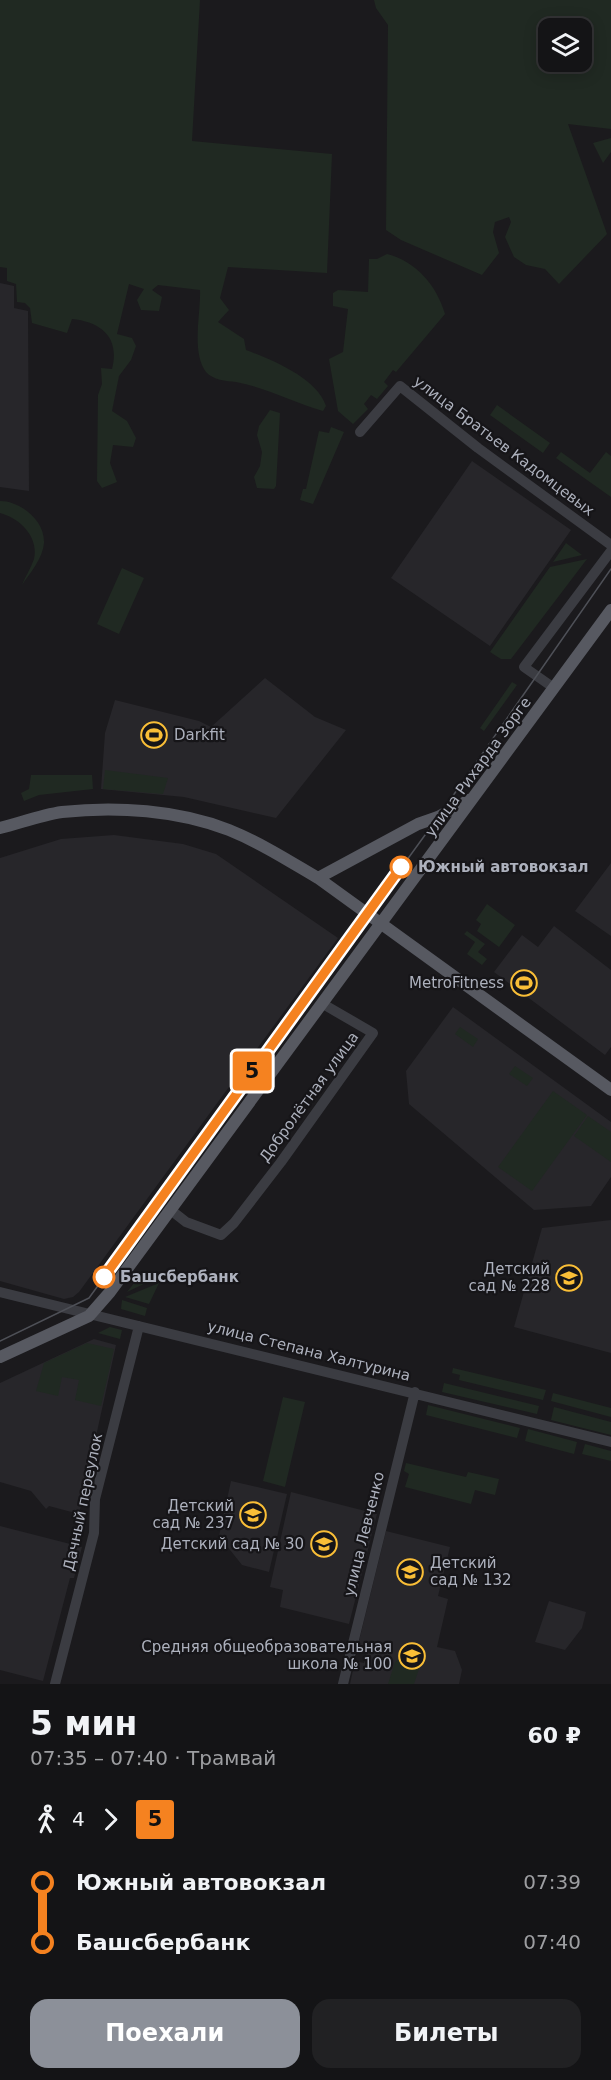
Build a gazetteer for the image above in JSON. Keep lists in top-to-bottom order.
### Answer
{
  "streets": {
    "main road": ["улица Рихарда Зорге"],
    "street": [
      "улица Братьев Кадомцевых",
      "Добролётная улица",
      "улица Степана Халтурина",
      "Дачный переулок",
      "улица Левченко"
    ]
  },
  "crossings": [
    ["улица Рихарда Зорге", "Добролётная улица"],
    ["улица Рихарда Зорге", "улица Степана Халтурина"],
    ["улица Степана Халтурина", "Дачный переулок"],
    ["улица Степана Халтурина", "улица Левченко"]
  ],
  "places": {
    "sports": ["Darkfit", "MetroFitness"],
    "other": ["Южный автовокзал", "Башсбербанк"],
    "school or university": [
      "Детский сад № 228",
      "Детский сад № 237",
      "Детский сад № 30",
      "Детский сад № 132",
      "Средняя общеобразовательная школа № 100"
    ]
  },
  "lines": ["tram line 5"],
  "page": {
    "on_map": "5",
    "heading": ["5 мин", "07:35 – 07:40 · Трамвай", "60 ₽"],
    "legs": ["4", "5"],
    "list": [
      {
        "name": "Южный автовокзал",
        "value": "07:39"
      },
      {
        "name": "Башсбербанк",
        "value": "07:40"
      }
    ],
    "buttons": ["Поехали", "Билеты"]
  }
}
